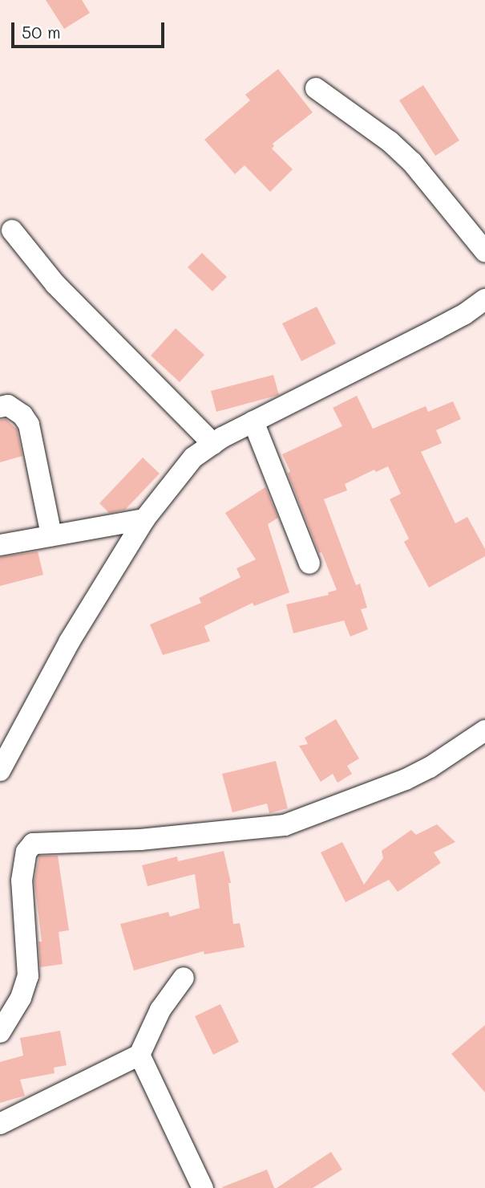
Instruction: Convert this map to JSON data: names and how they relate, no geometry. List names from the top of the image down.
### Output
{
  "scale_bar": "50 m"
}
